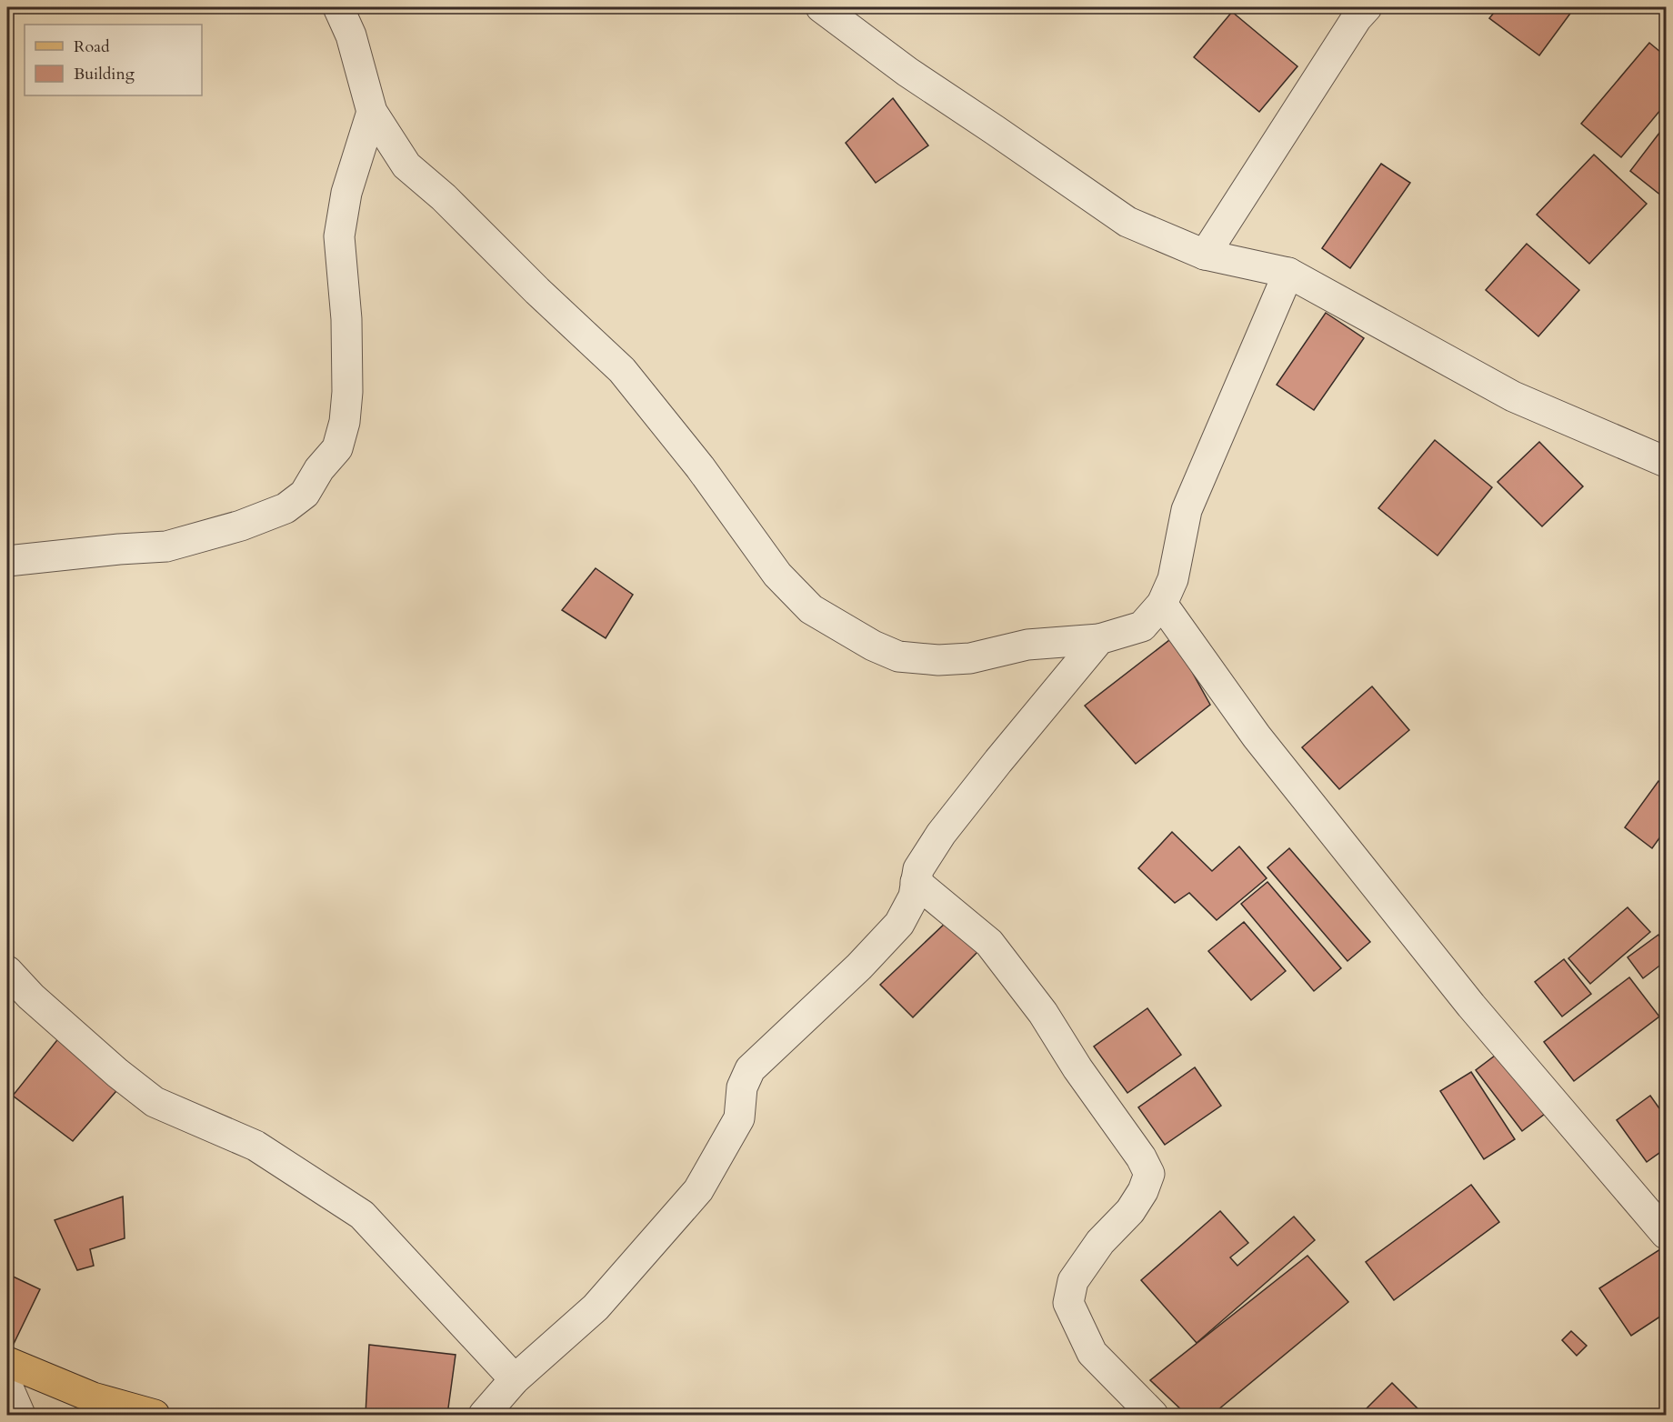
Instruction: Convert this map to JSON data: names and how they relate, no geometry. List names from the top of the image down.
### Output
{
  "legend": ["Road", "Building"]
}
